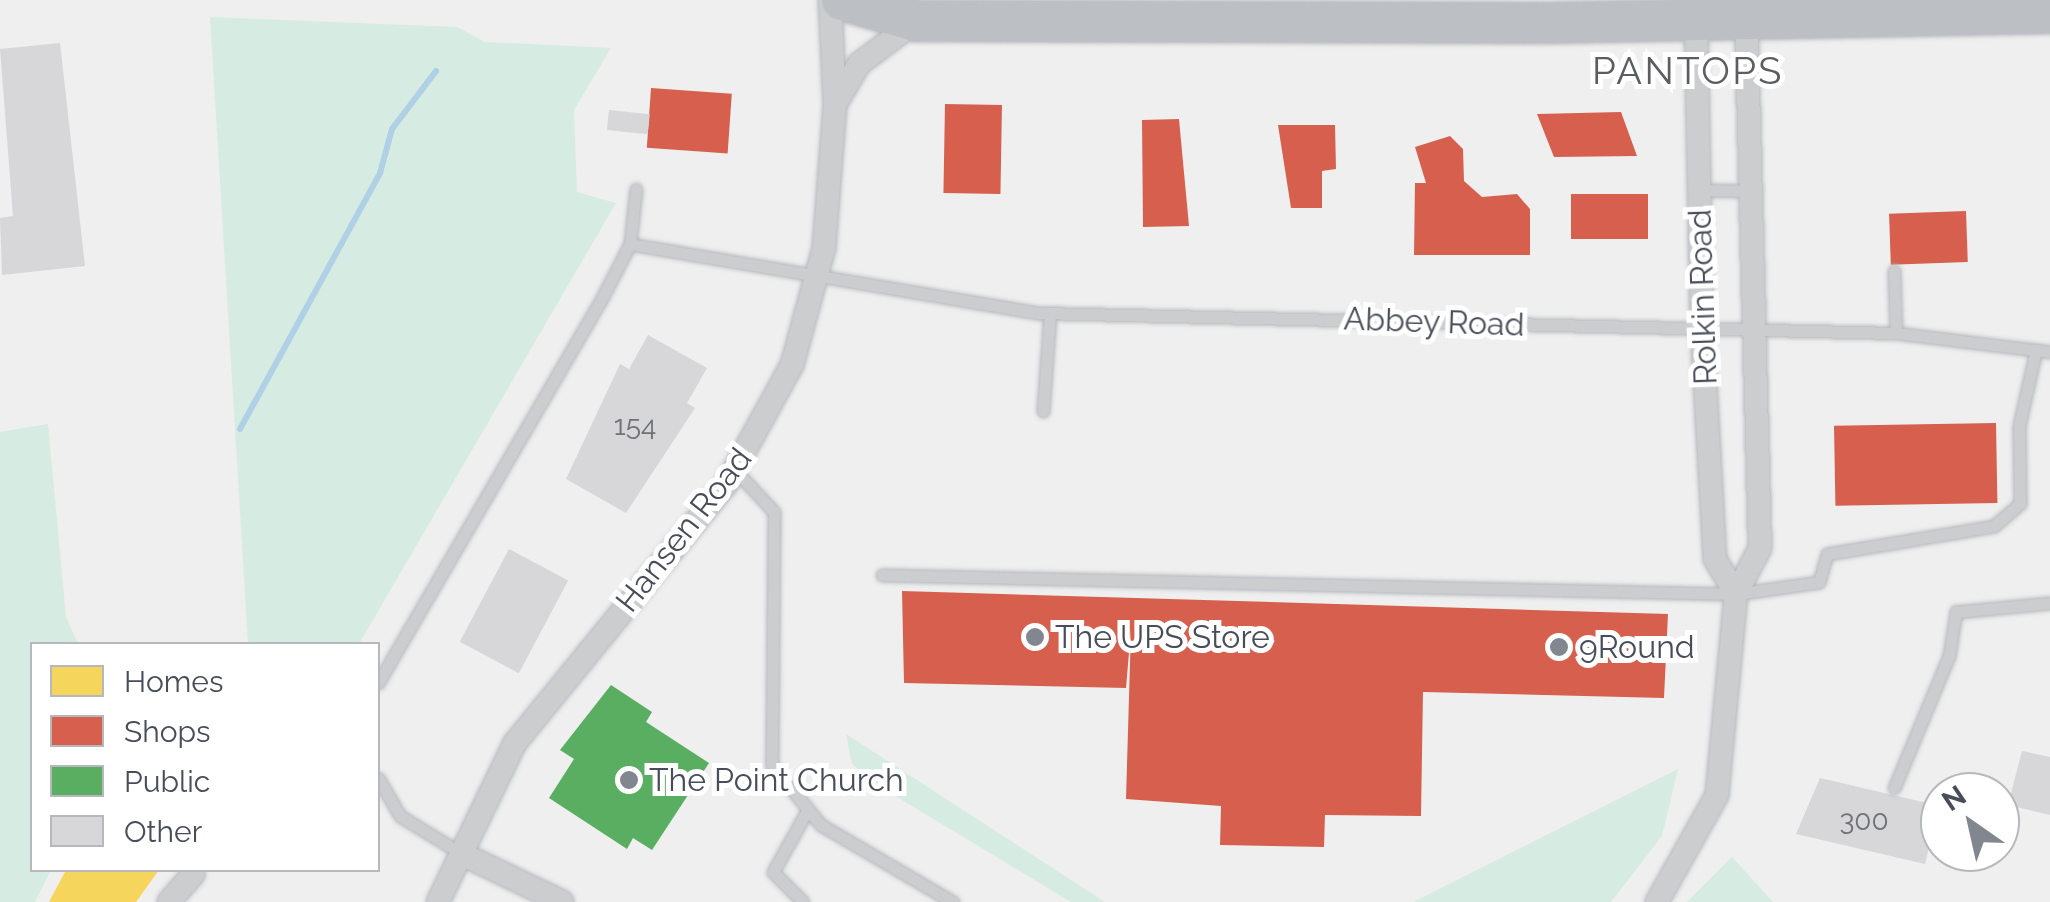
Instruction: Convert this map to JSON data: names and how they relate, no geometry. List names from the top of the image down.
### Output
{
  "streets": {
    "street": ["Rolkin Road", "Hansen Road"],
    "lane": ["Abbey Road"]
  },
  "crossings": [
    ["Rolkin Road", "Abbey Road"],
    ["Abbey Road", "Hansen Road"]
  ],
  "districts": ["PANTOPS"],
  "places": ["The UPS Store", "9Round", "The Point Church"],
  "house_numbers": ["154", "300"],
  "legend": [
    "Homes",
    "Shops",
    "Public",
    "Other"
  ],
  "north": "top left"
}
